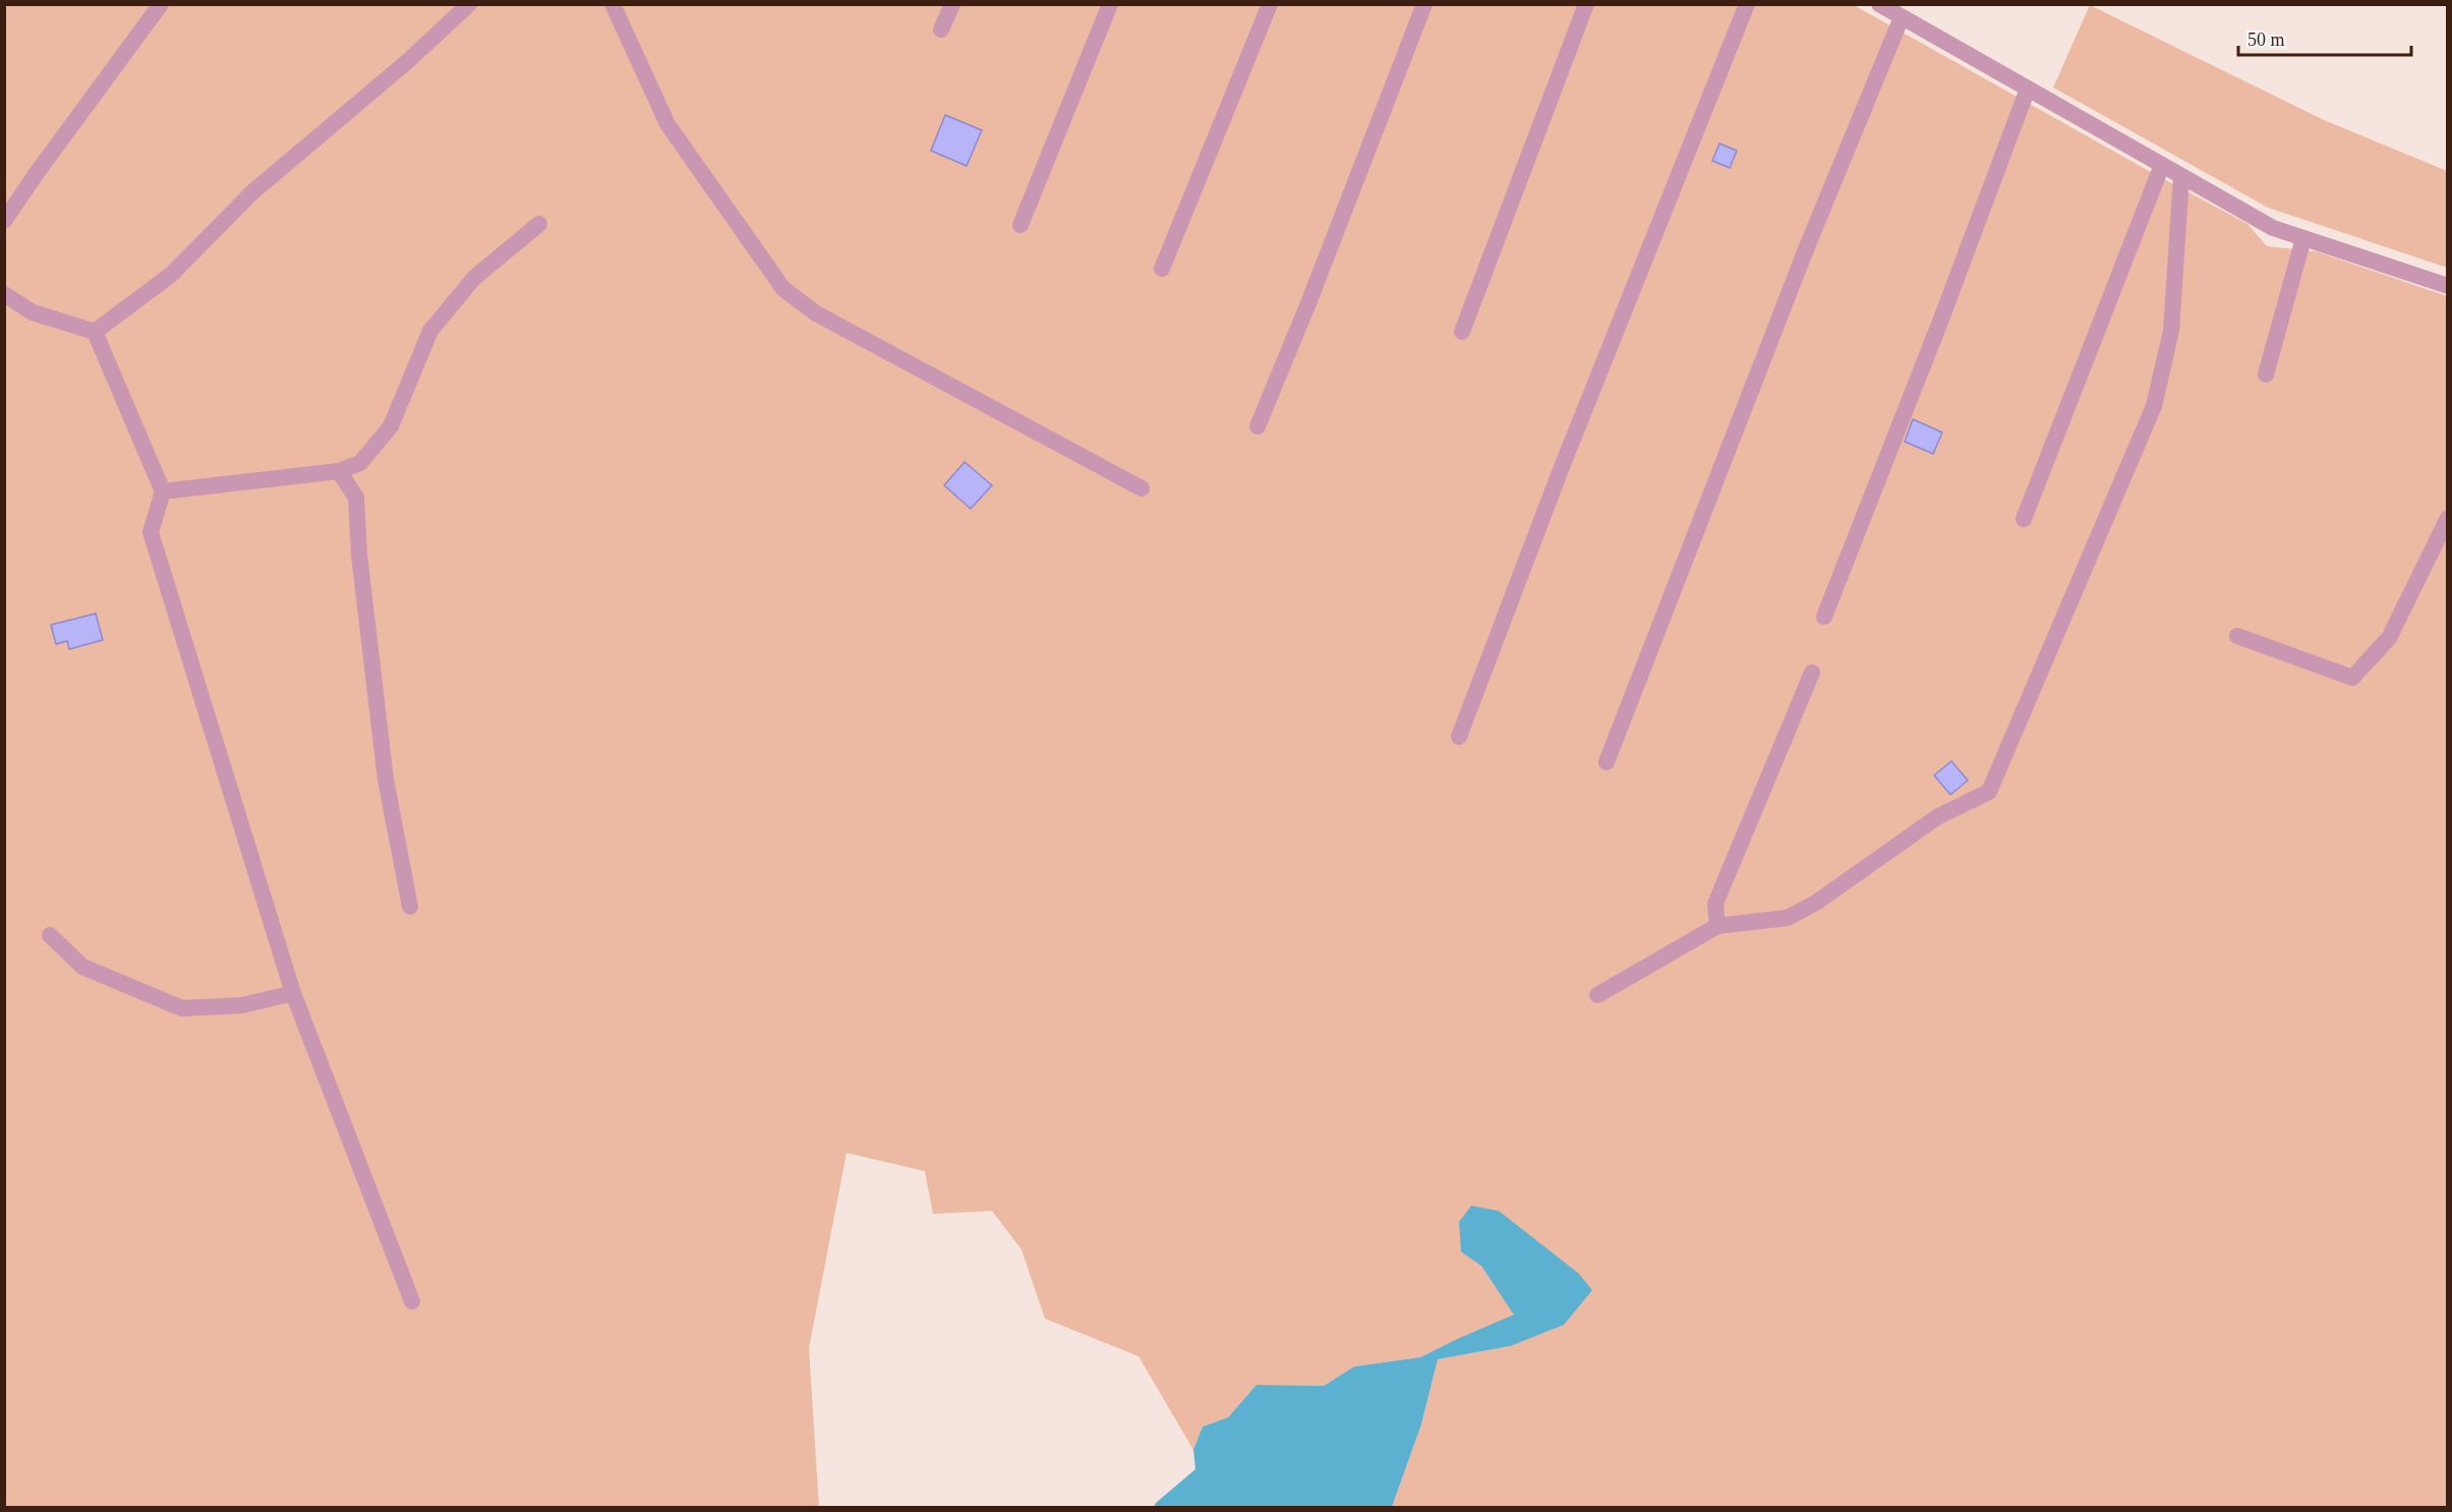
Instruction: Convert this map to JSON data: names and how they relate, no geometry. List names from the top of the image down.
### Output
{
  "scale_bar": "50 m"
}
